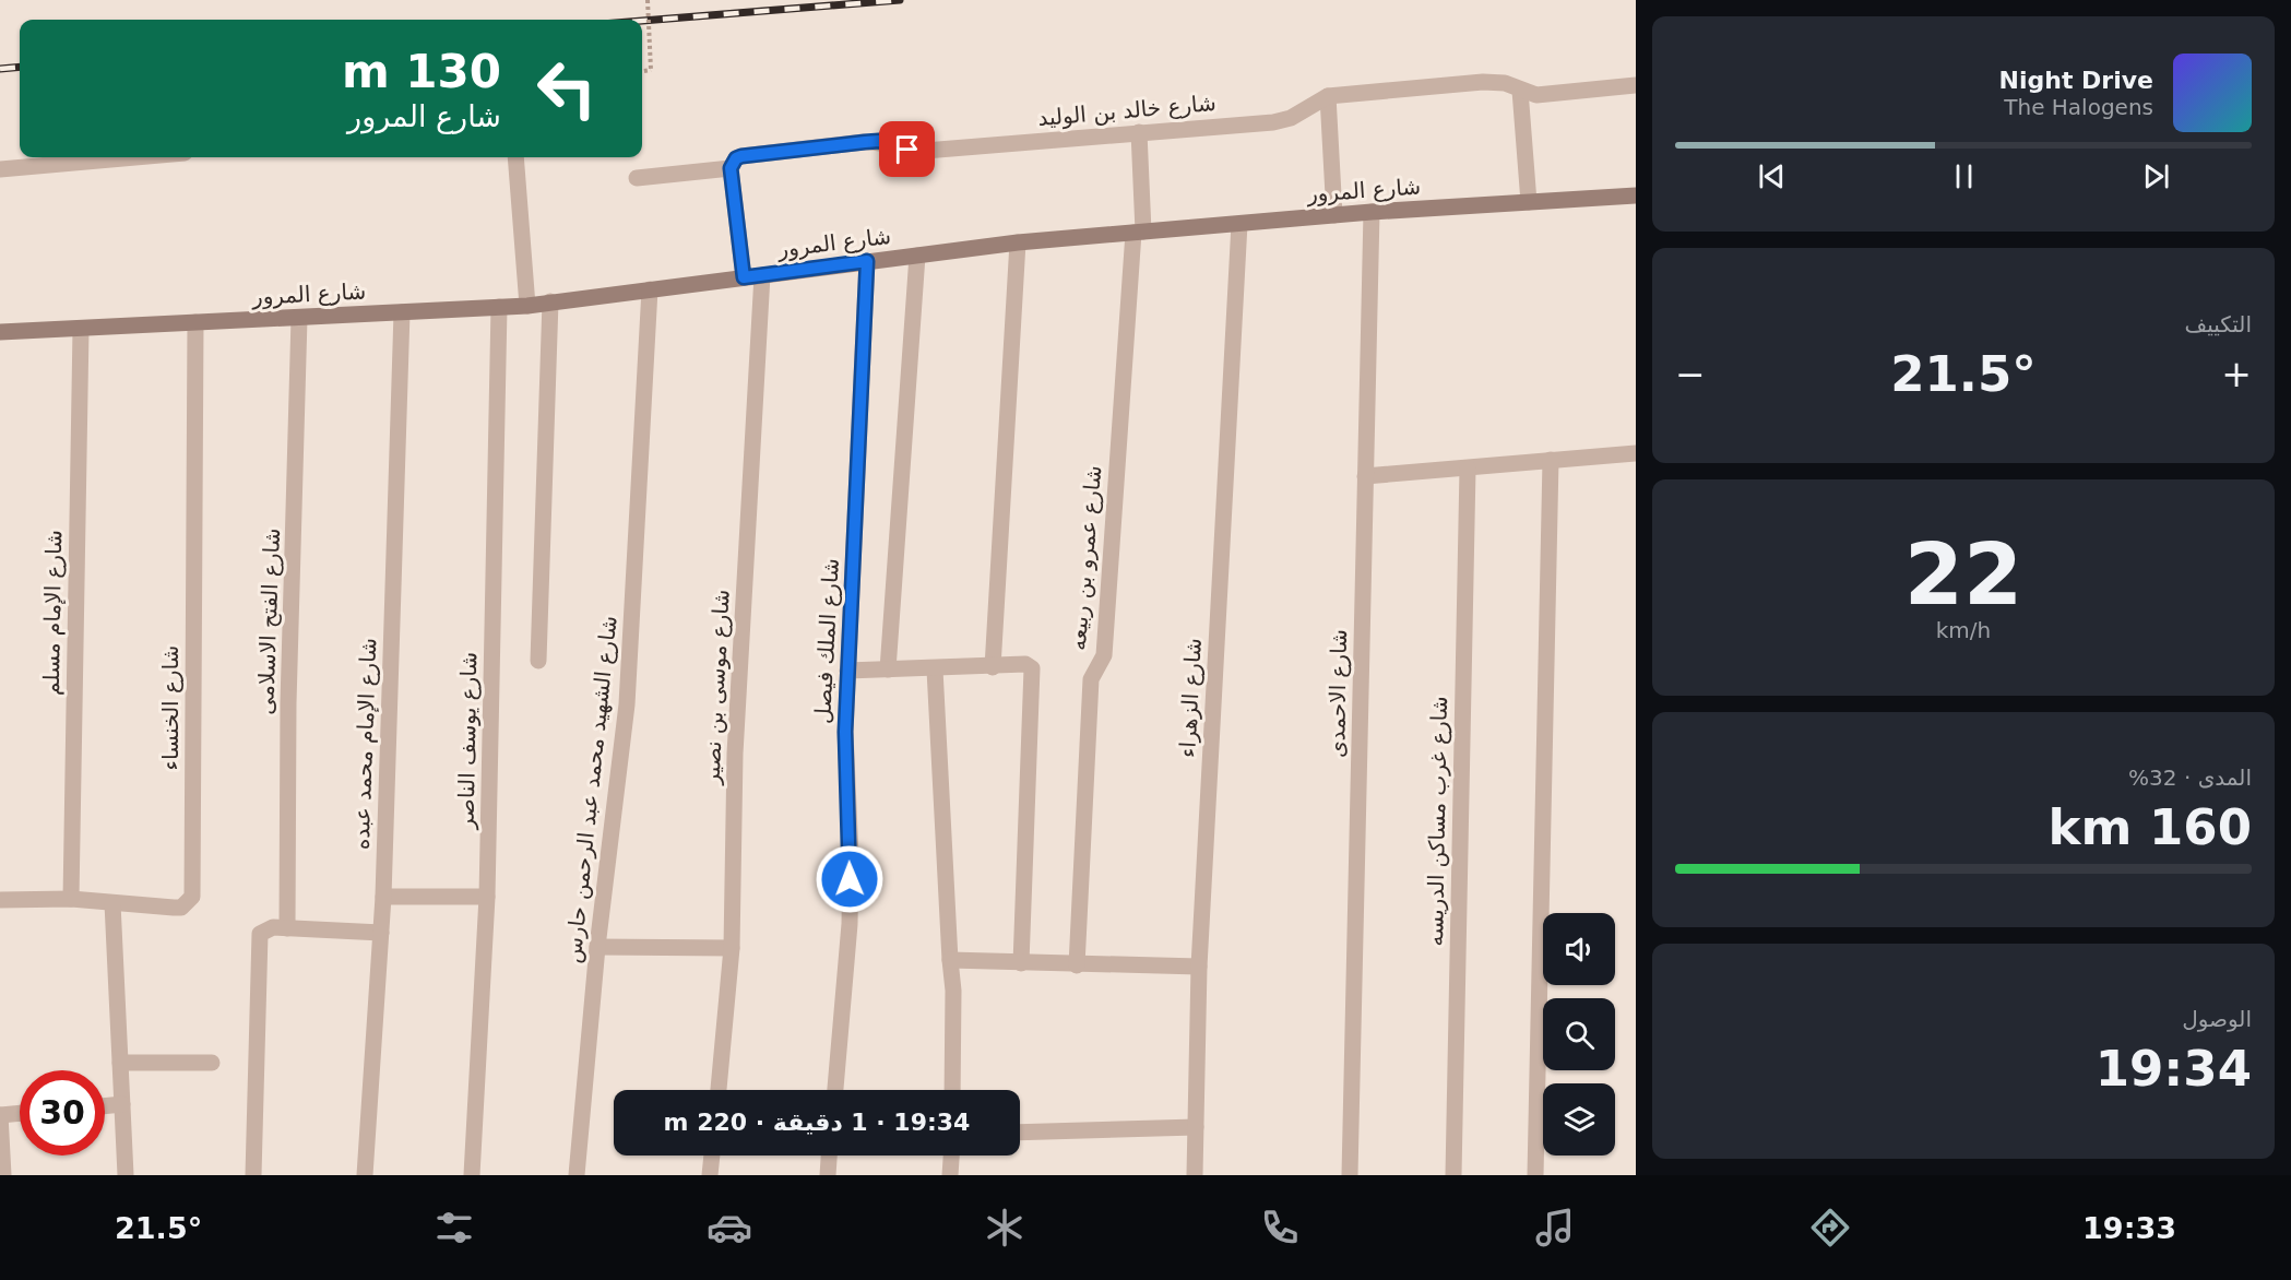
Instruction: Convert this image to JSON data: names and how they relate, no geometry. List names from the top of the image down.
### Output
{
  "streets": {
    "street": [
      "شارع خالد بن الوليد",
      "شارع المرور",
      "شارع عمرو بن ربيعه",
      "شارع الإمام مسلم",
      "شارع الفتح الاسلامى",
      "شارع الملك فيصل",
      "شارع موسى بن نصير",
      "شارع الاحمدى",
      "شارع الزهراء",
      "شارع الخنساء",
      "شارع يوسف الناصر",
      "شارع الإمام محمد عبده",
      "شارع الشهيد محمد عبد الرحمن حارس",
      "شارع غرب مساكن الدريسه"
    ]
  },
  "crossings": [
    ["شارع خالد بن الوليد", "شارع عمرو بن ربيعه"],
    ["شارع المرور", "شارع عمرو بن ربيعه"],
    ["شارع المرور", "شارع الإمام مسلم"],
    ["شارع المرور", "شارع الفتح الاسلامى"],
    ["شارع المرور", "شارع الملك فيصل"],
    ["شارع المرور", "شارع موسى بن نصير"],
    ["شارع المرور", "شارع الاحمدى"],
    ["شارع المرور", "شارع الزهراء"],
    ["شارع المرور", "شارع الخنساء"],
    ["شارع المرور", "شارع يوسف الناصر"],
    ["شارع المرور", "شارع الإمام محمد عبده"],
    ["شارع المرور", "شارع الشهيد محمد عبد الرحمن حارس"],
    ["شارع الإمام مسلم", "شارع الخنساء"]
  ],
  "page": {
    "turn": ["130 m", "شارع المرور"],
    "song": ["Night Drive", "The Halogens"],
    "tile": [
      "التكييف",
      ["22", "km/h"],
      ["المدى · 32%", "160 km"],
      ["الوصول", "19:34"]
    ],
    "heat": ["−", "21.5°", "+"],
    "limit": "30",
    "trip": "19:34 · 1 دقيقة · 220 m",
    "tabs": ["19:33", "21.5°"]
  }
}
